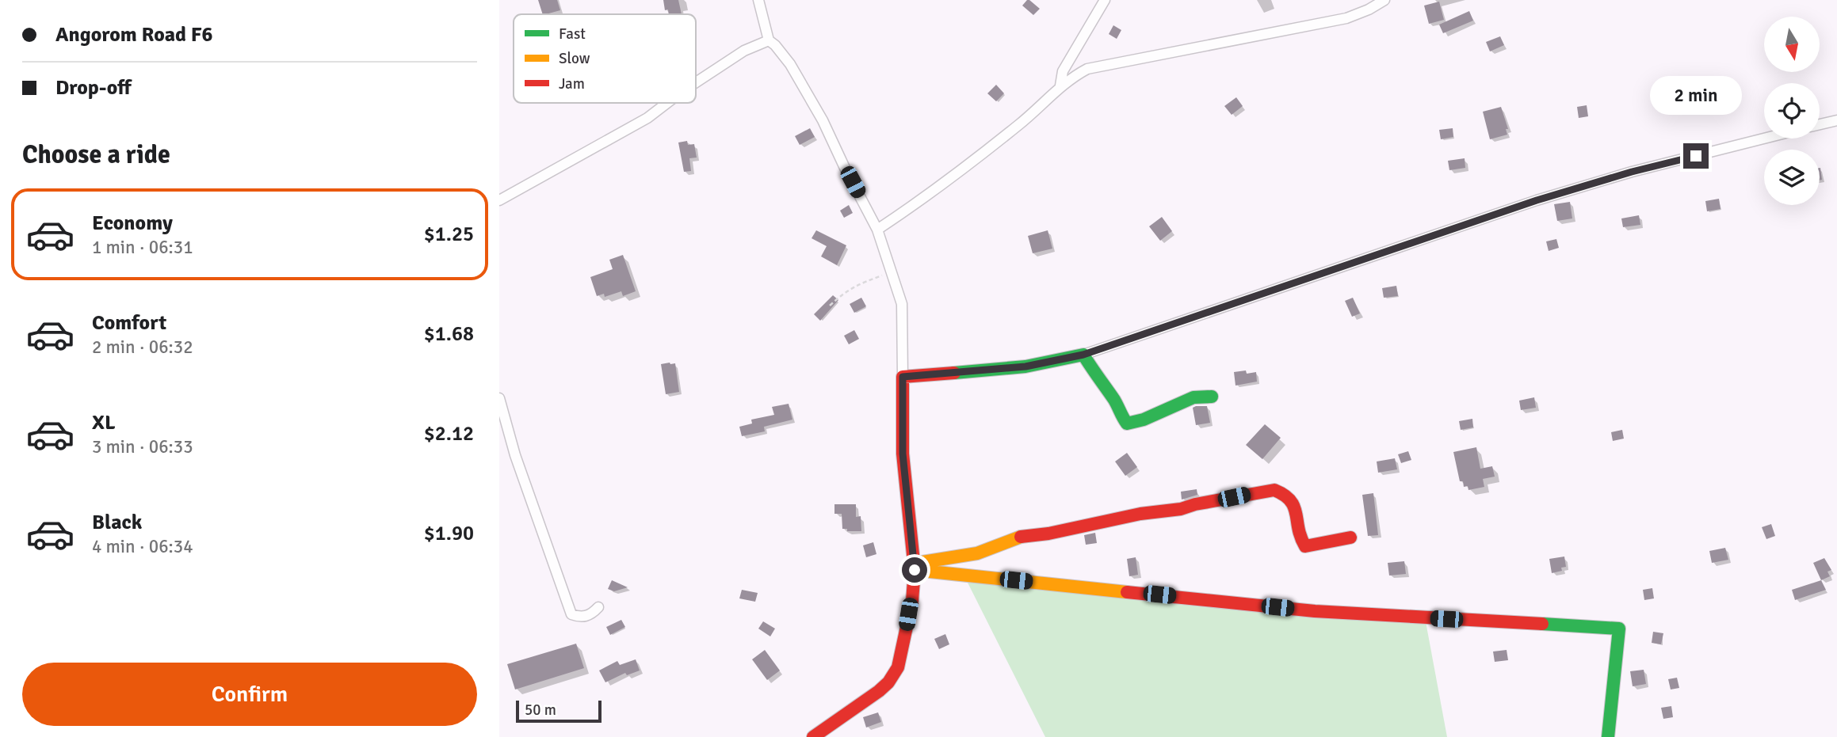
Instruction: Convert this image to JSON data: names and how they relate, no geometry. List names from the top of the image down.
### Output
{
  "legend": ["Fast", "Slow", "Jam"],
  "scale_bar": "50 m",
  "north": "bottom",
  "page": {
    "banner": ["Angorom Road F6", "Drop-off"],
    "bubble": "2 min",
    "heading": "Choose a ride",
    "list": [
      {
        "name": "Economy",
        "note": "1 min · 06:31",
        "value": "$1.25"
      },
      {
        "name": "Comfort",
        "note": "2 min · 06:32",
        "value": "$1.68"
      },
      {
        "name": "XL",
        "note": "3 min · 06:33",
        "value": "$2.12"
      },
      {
        "name": "Black",
        "note": "4 min · 06:34",
        "value": "$1.90"
      }
    ],
    "buttons": "Confirm",
    "scale": "50 m"
  }
}
